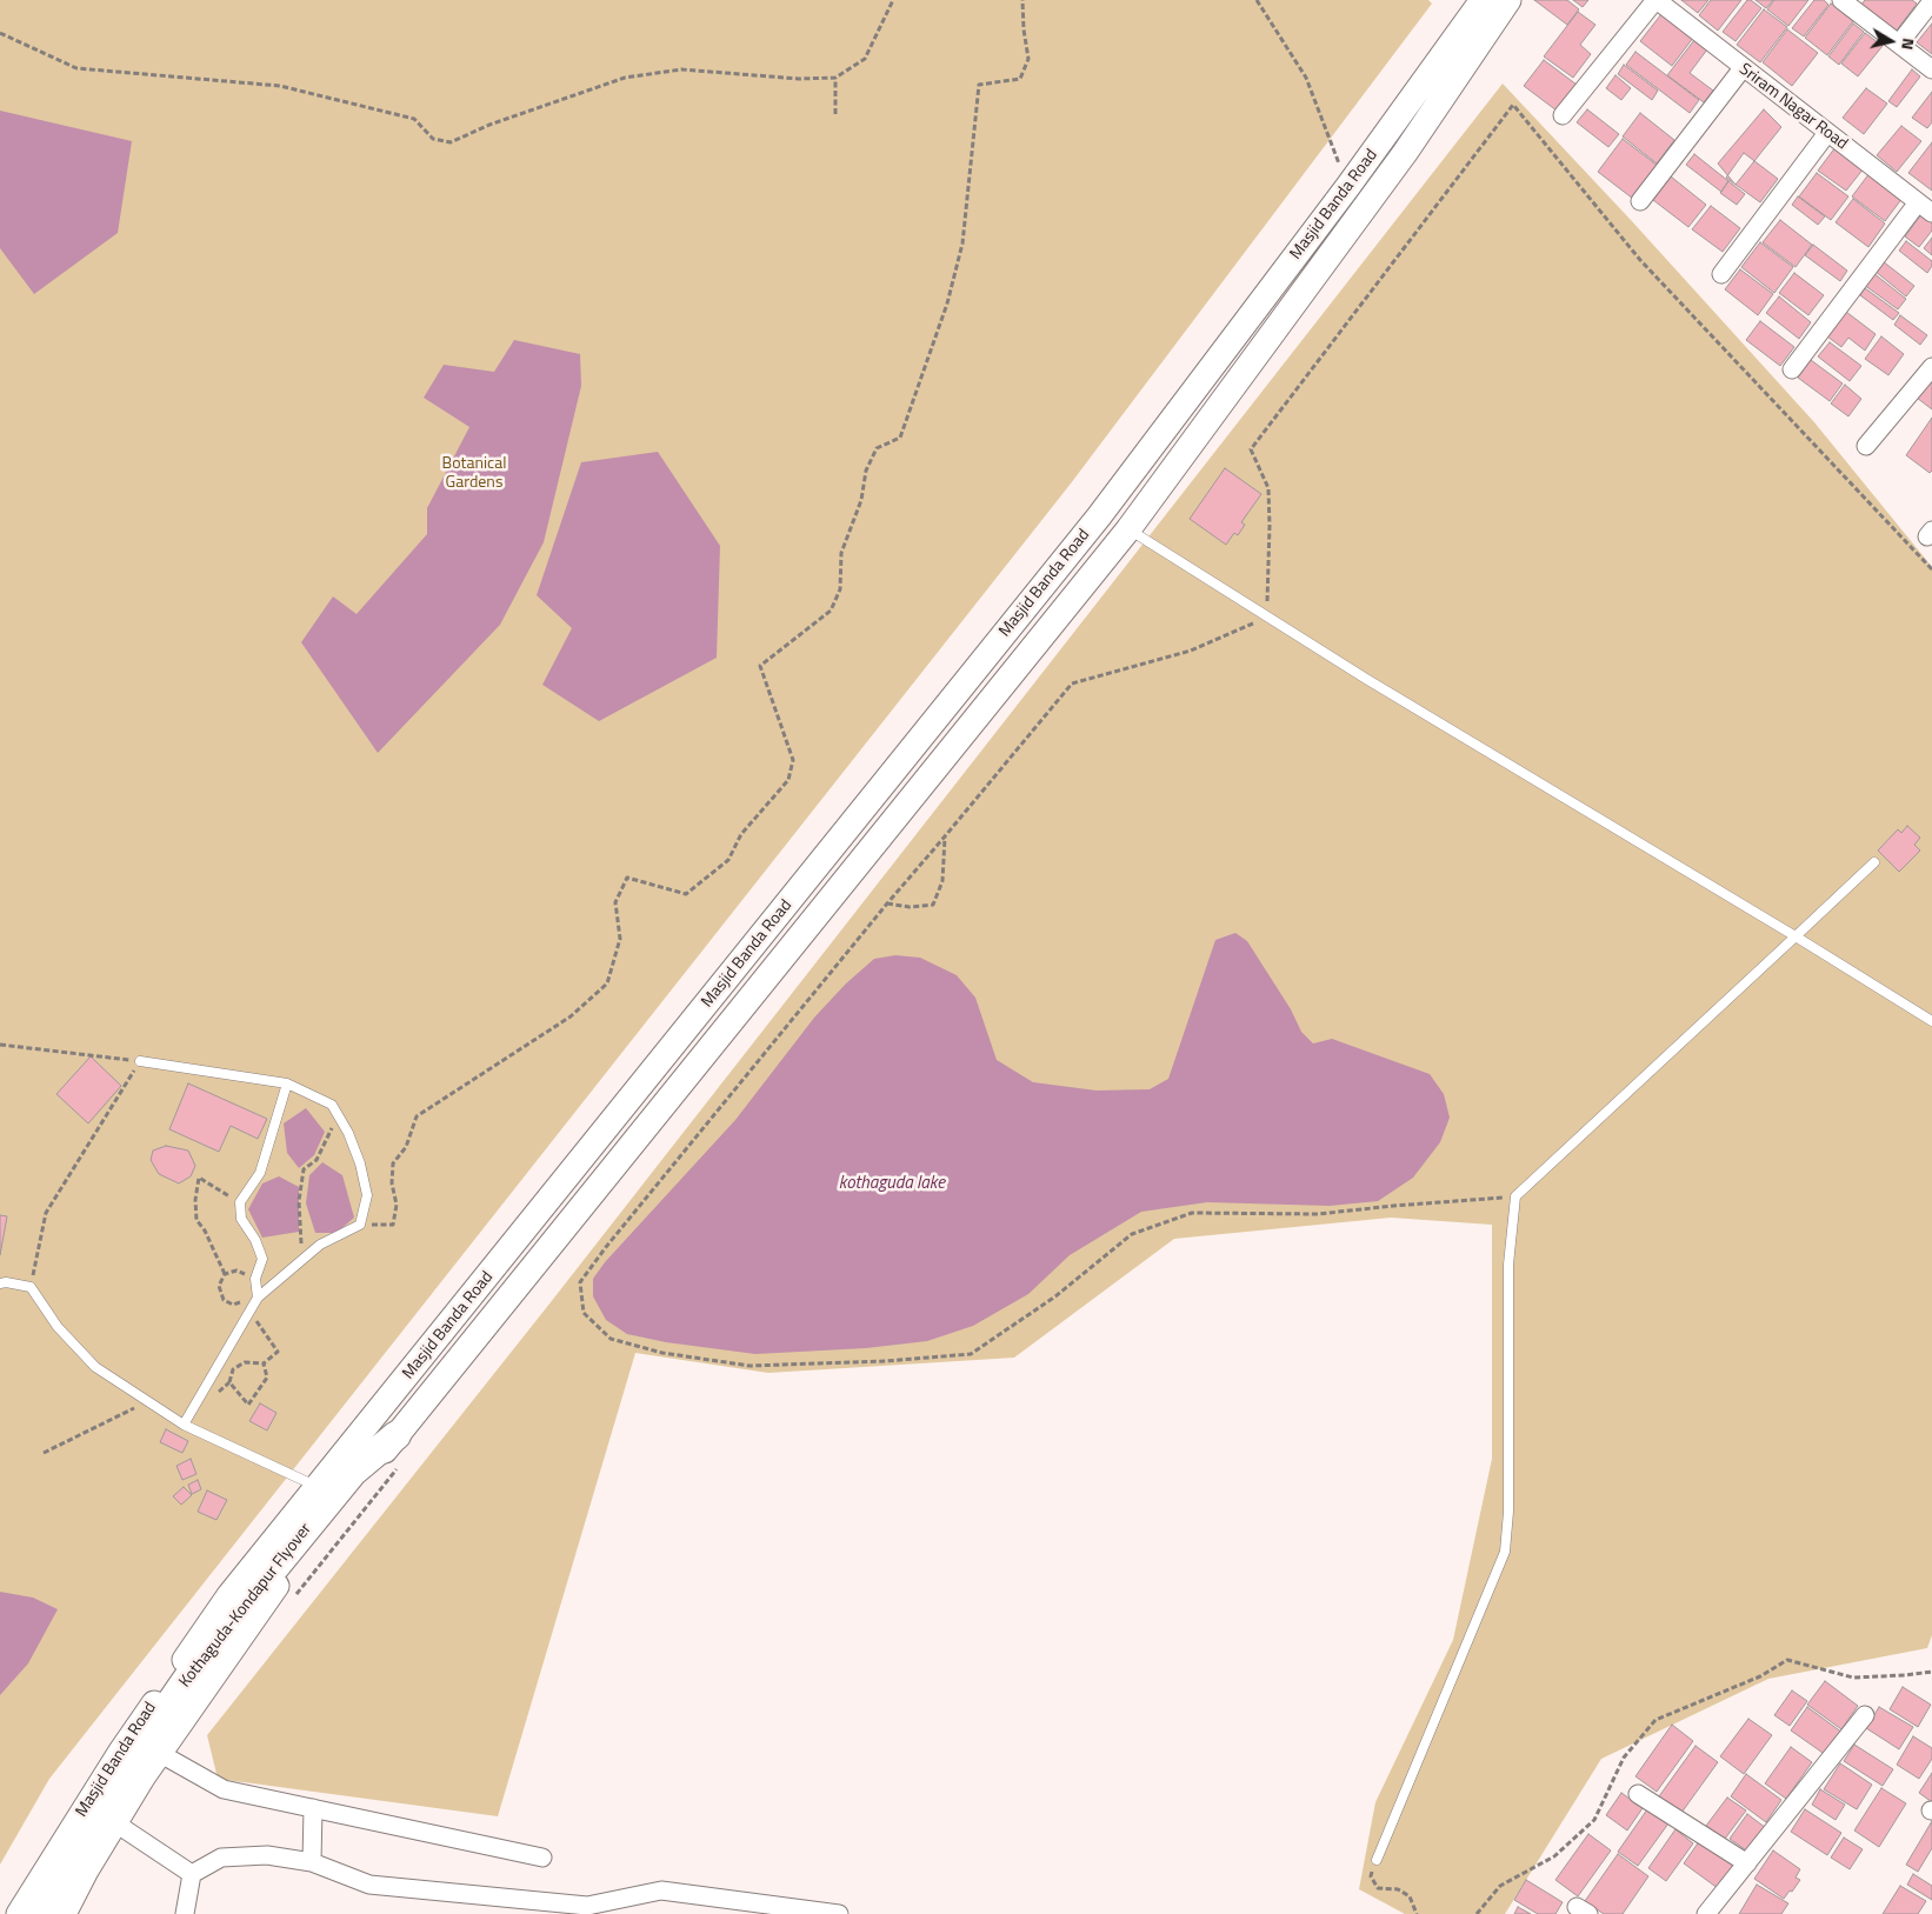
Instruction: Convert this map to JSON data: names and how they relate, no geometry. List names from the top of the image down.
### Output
{
  "streets": {
    "main road": ["Masjid Banda Road", "Kothaguda-Kondapur Flyover"],
    "street": ["Sriram Nagar Road"]
  },
  "crossings": [
    ["Masjid Banda Road", "Kothaguda-Kondapur Flyover"]
  ],
  "water": ["kothaguda lake"],
  "parks": ["Botanical Gardens"],
  "north": "right"
}
